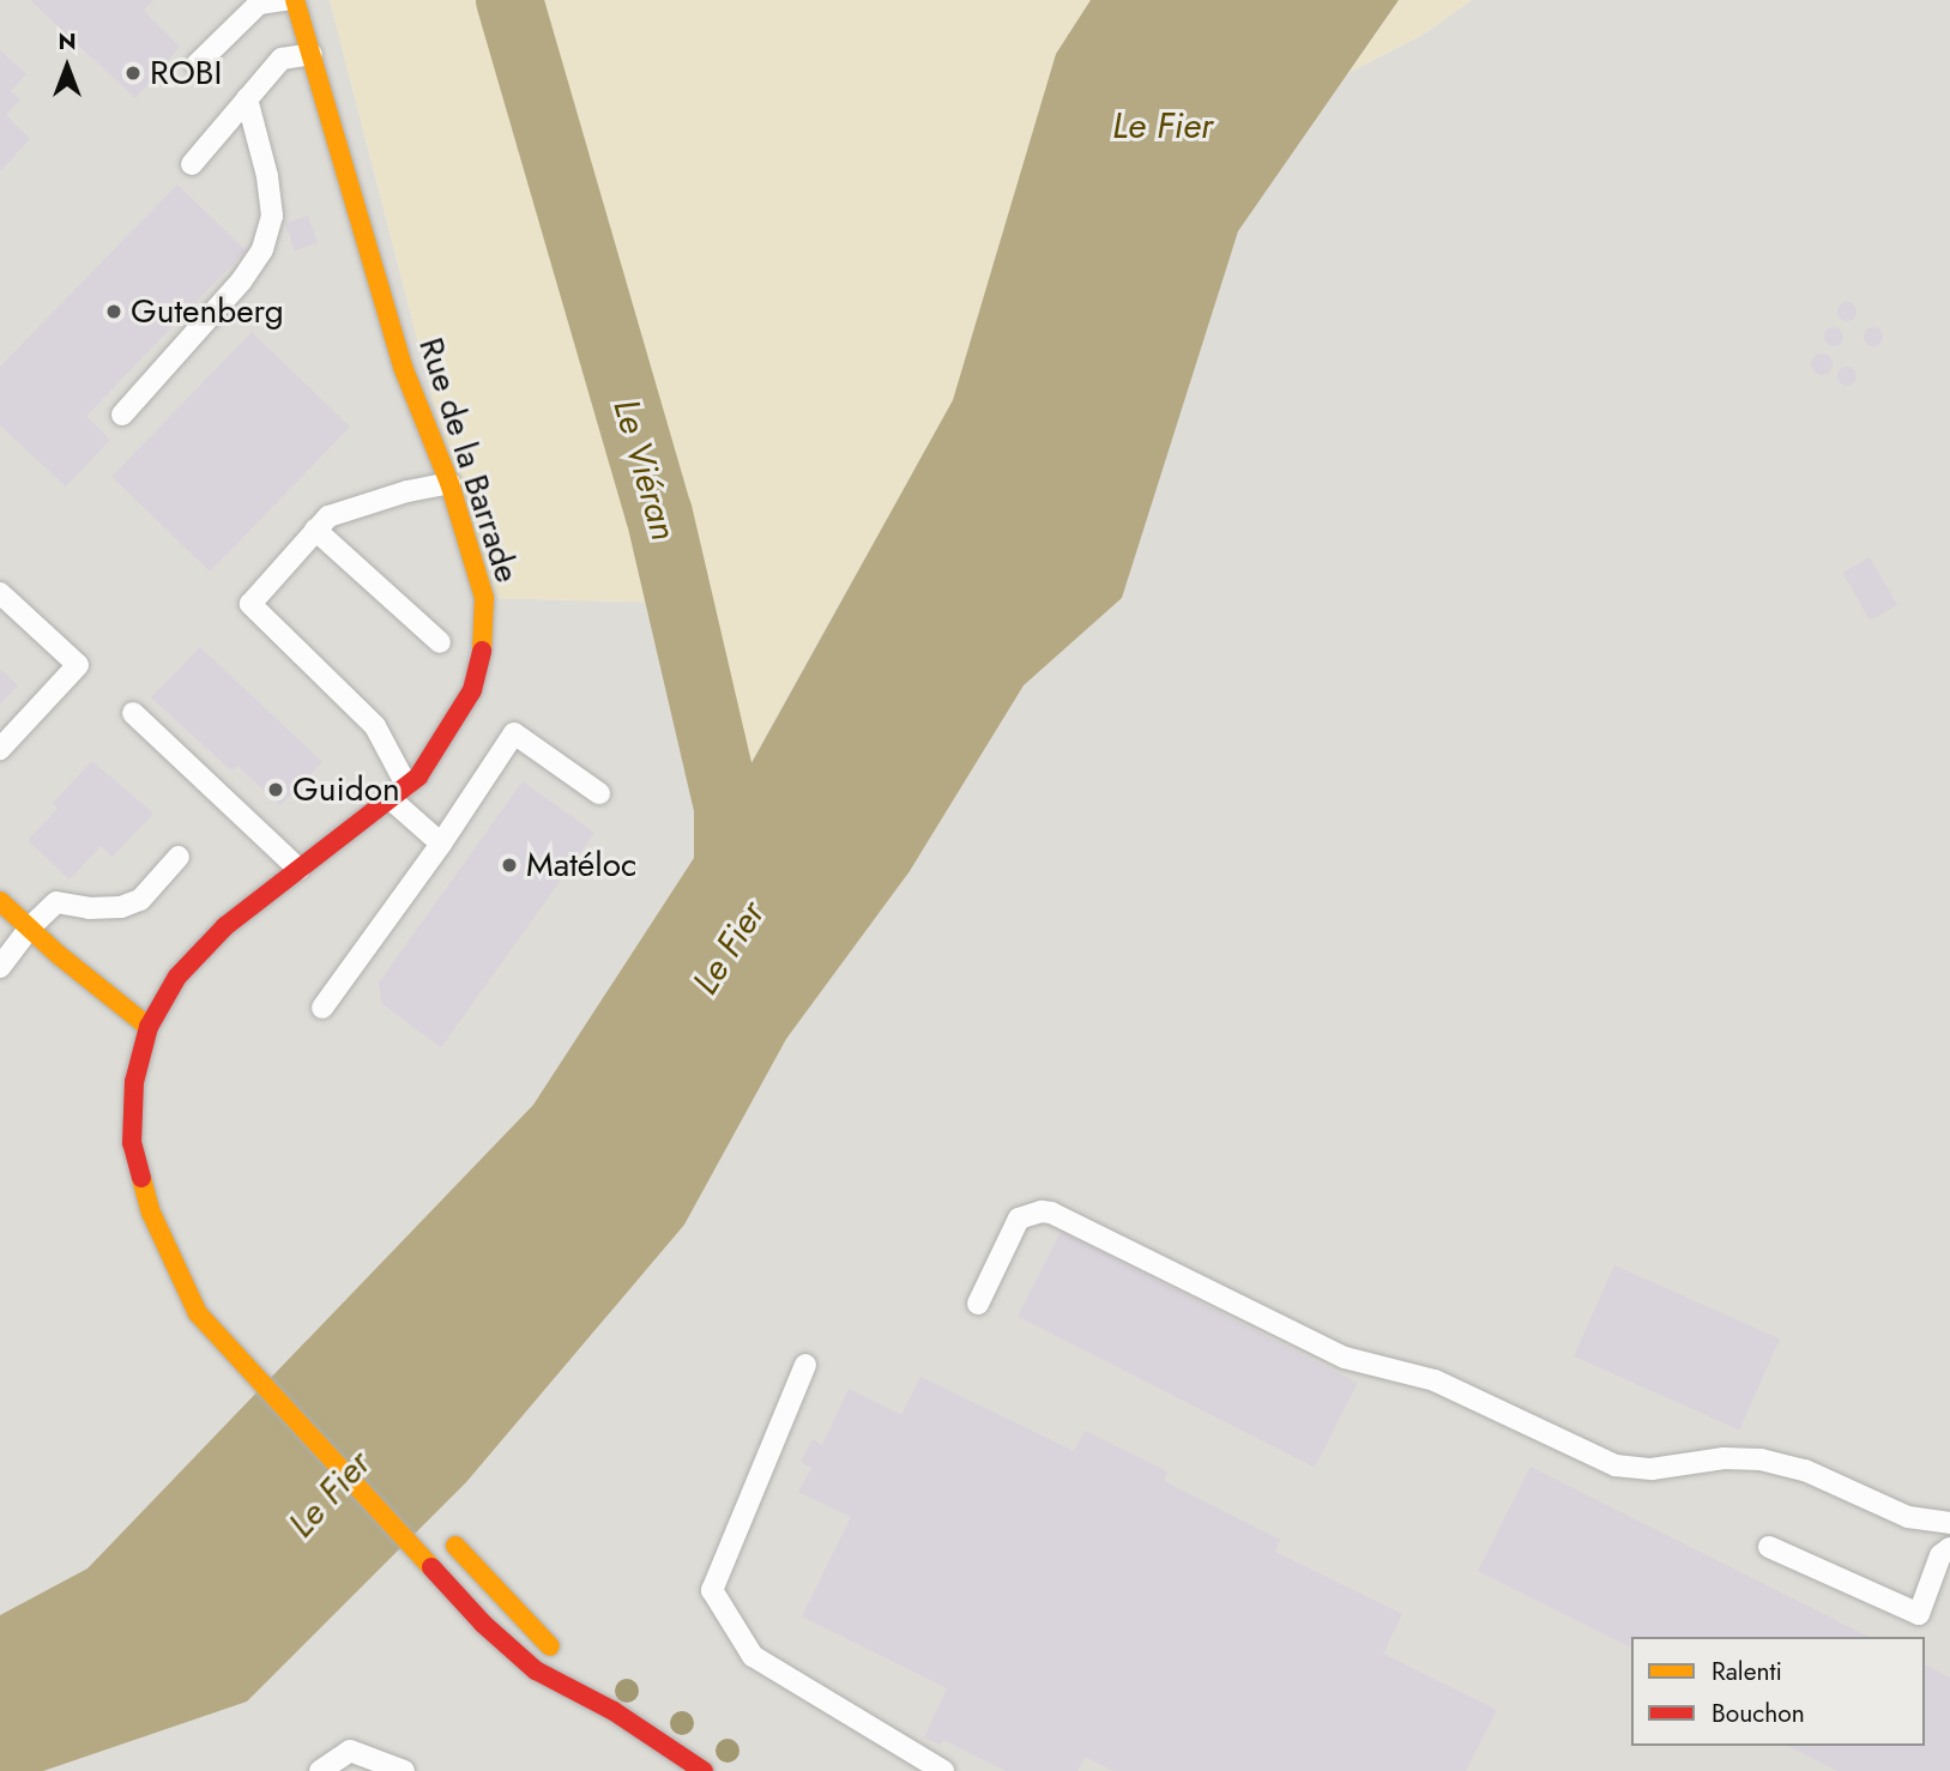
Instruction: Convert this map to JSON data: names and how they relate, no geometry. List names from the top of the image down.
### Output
{
  "streets": {
    "street": ["Rue de la Barrade"]
  },
  "water": ["Le Fier", "Le Viéran"],
  "places": [
    "ROBI",
    "Gutenberg",
    "Guidon",
    "Matéloc"
  ],
  "legend": ["Ralenti", "Bouchon"],
  "north": "top"
}
